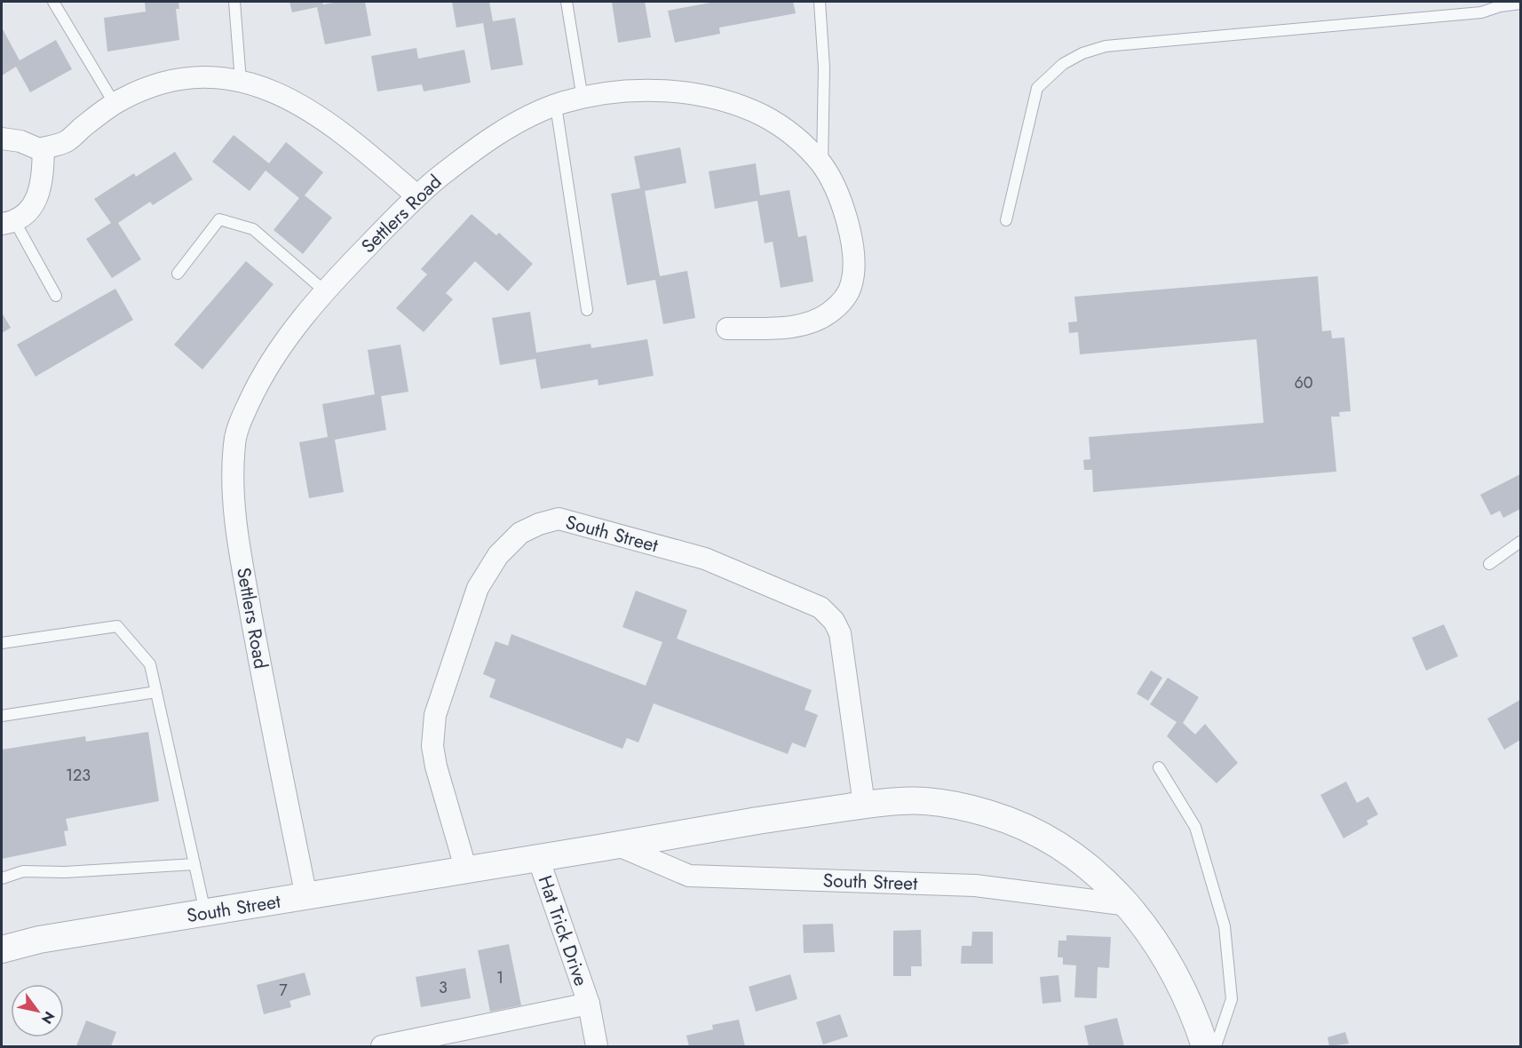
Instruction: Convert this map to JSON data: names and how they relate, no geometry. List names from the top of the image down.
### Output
{
  "streets": {
    "street": ["Settlers Road", "South Street", "Hat Trick Drive"]
  },
  "crossings": [
    ["Settlers Road", "South Street"],
    ["South Street", "Hat Trick Drive"]
  ],
  "house_numbers": [
    "60",
    "123",
    "1",
    "3",
    "7"
  ],
  "north": "bottom right"
}
